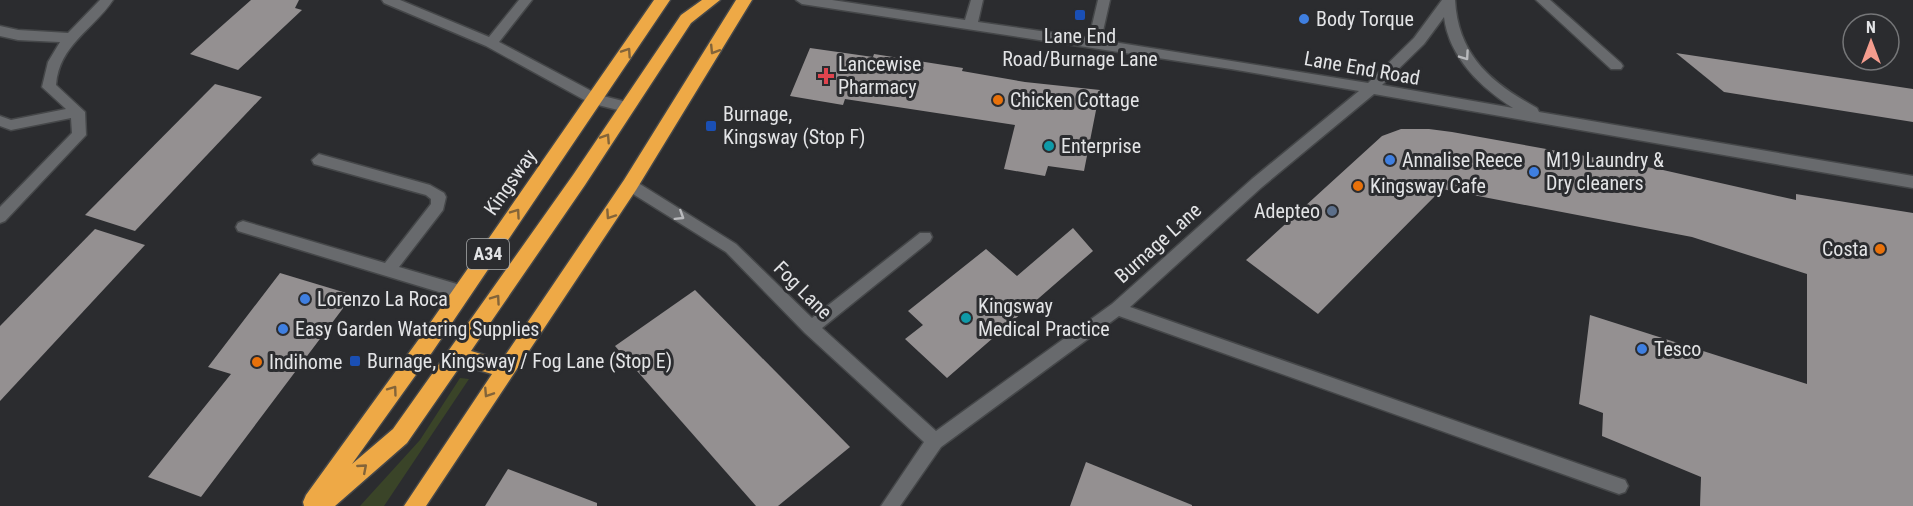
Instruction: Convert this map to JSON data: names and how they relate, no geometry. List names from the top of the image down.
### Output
{
  "streets": {
    "highway": ["Kingsway", "A34"],
    "street": ["Lane End Road", "Burnage Lane", "Fog Lane"]
  },
  "crossings": [
    ["Lane End Road", "Burnage Lane"],
    ["Burnage Lane", "Fog Lane"]
  ],
  "one_way": ["Fog Lane"],
  "places": {
    "transit": ["Lane End Road/Burnage Lane", "Burnage, Kingsway (Stop F)", "Burnage, Kingsway / Fog Lane (Stop E)"],
    "other": [
      "Body Torque",
      "Chicken Cottage",
      "Enterprise",
      "Annalise Reece",
      "M19 Laundry & Dry cleaners",
      "Kingsway Cafe",
      "Adepteo",
      "Costa",
      "Lorenzo La Roca",
      "Kingsway Medical Practice",
      "Easy Garden Watering Supplies",
      "Tesco",
      "Indihome"
    ],
    "health": ["Lancewise Pharmacy"]
  },
  "north": "top"
}
